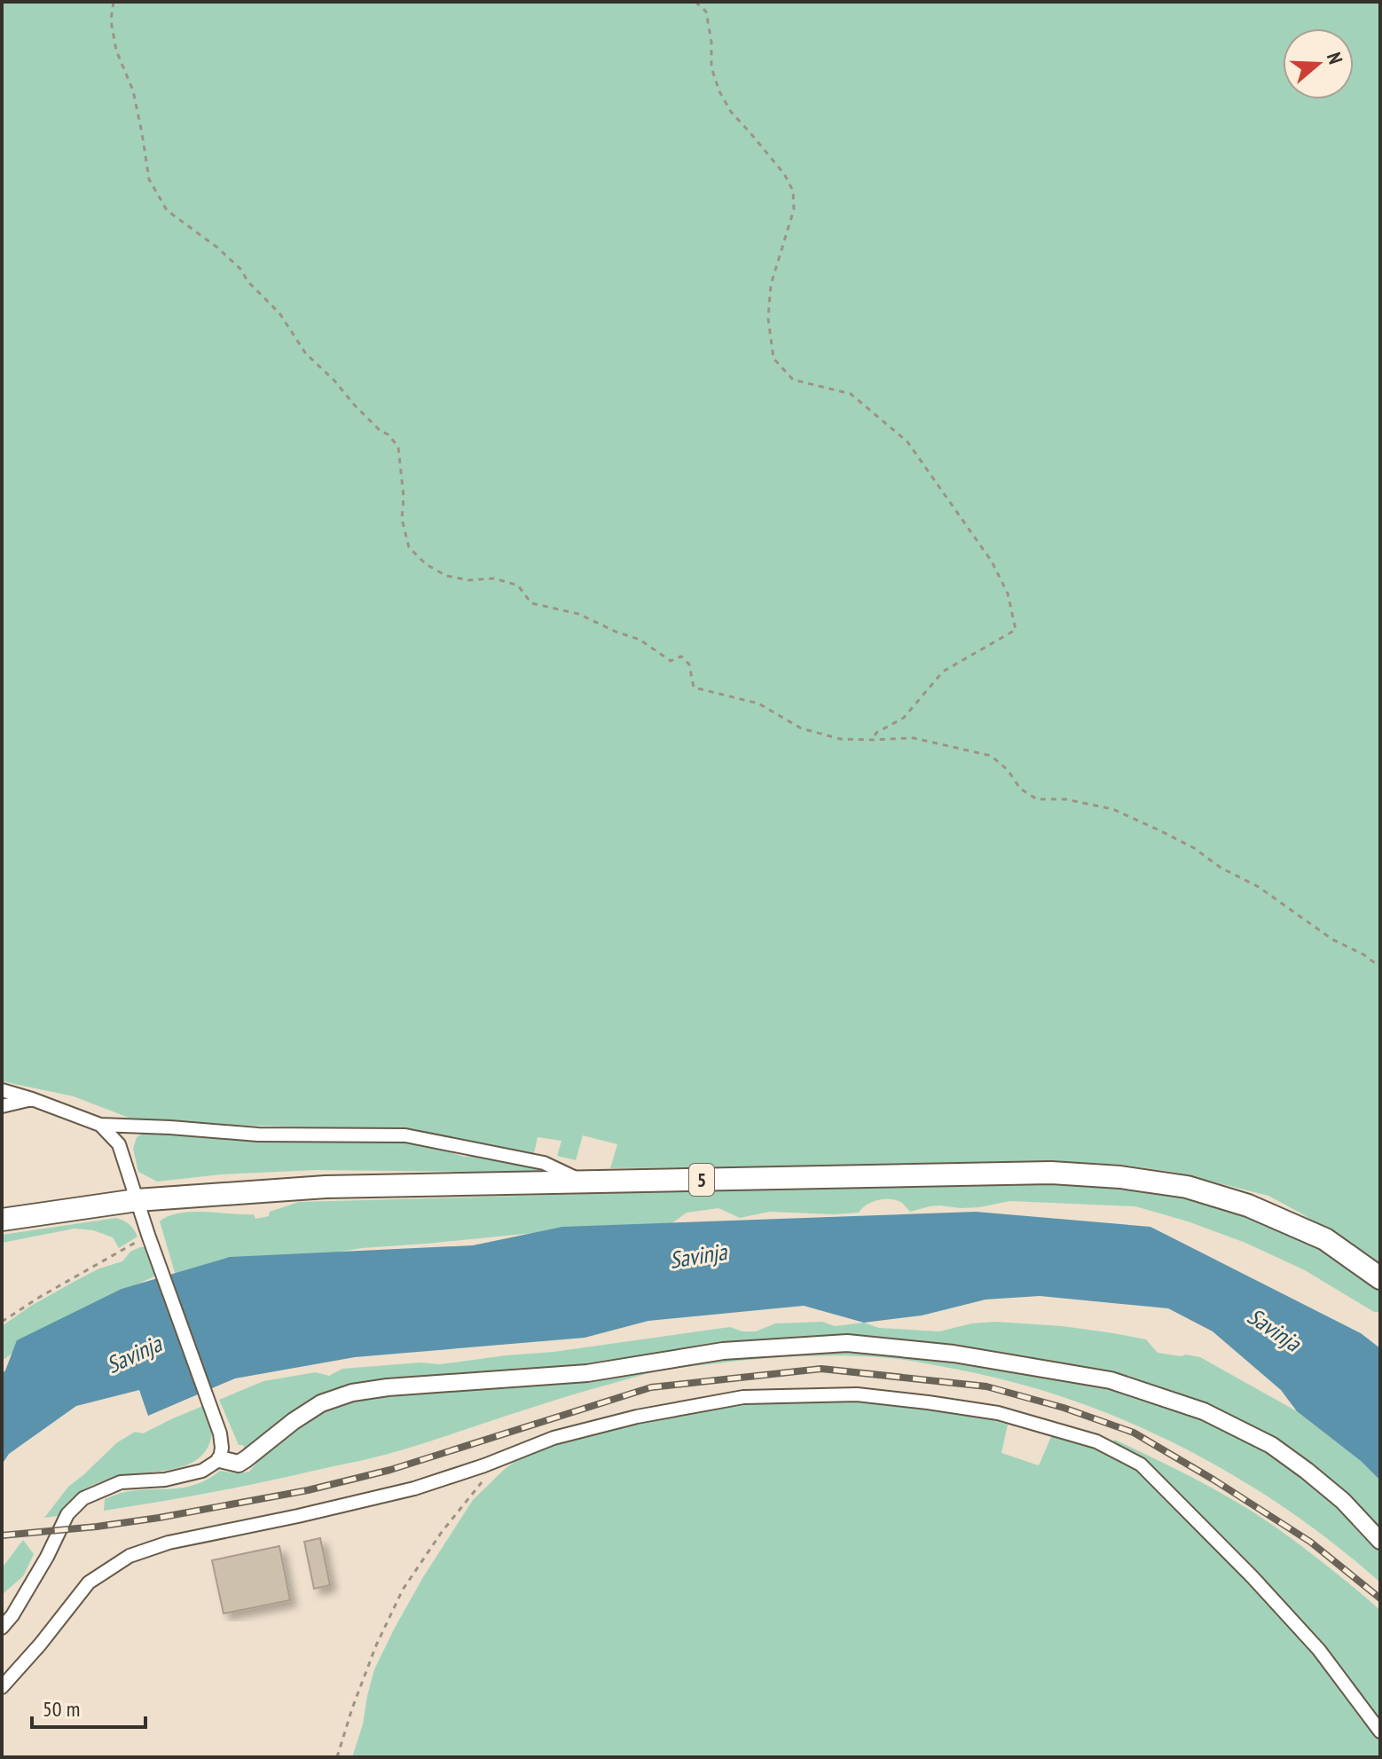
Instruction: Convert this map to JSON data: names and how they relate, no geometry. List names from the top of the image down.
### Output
{
  "streets": {
    "main road": ["5"]
  },
  "water": ["Savinja"],
  "scale_bar": "50 m",
  "north": "right"
}
